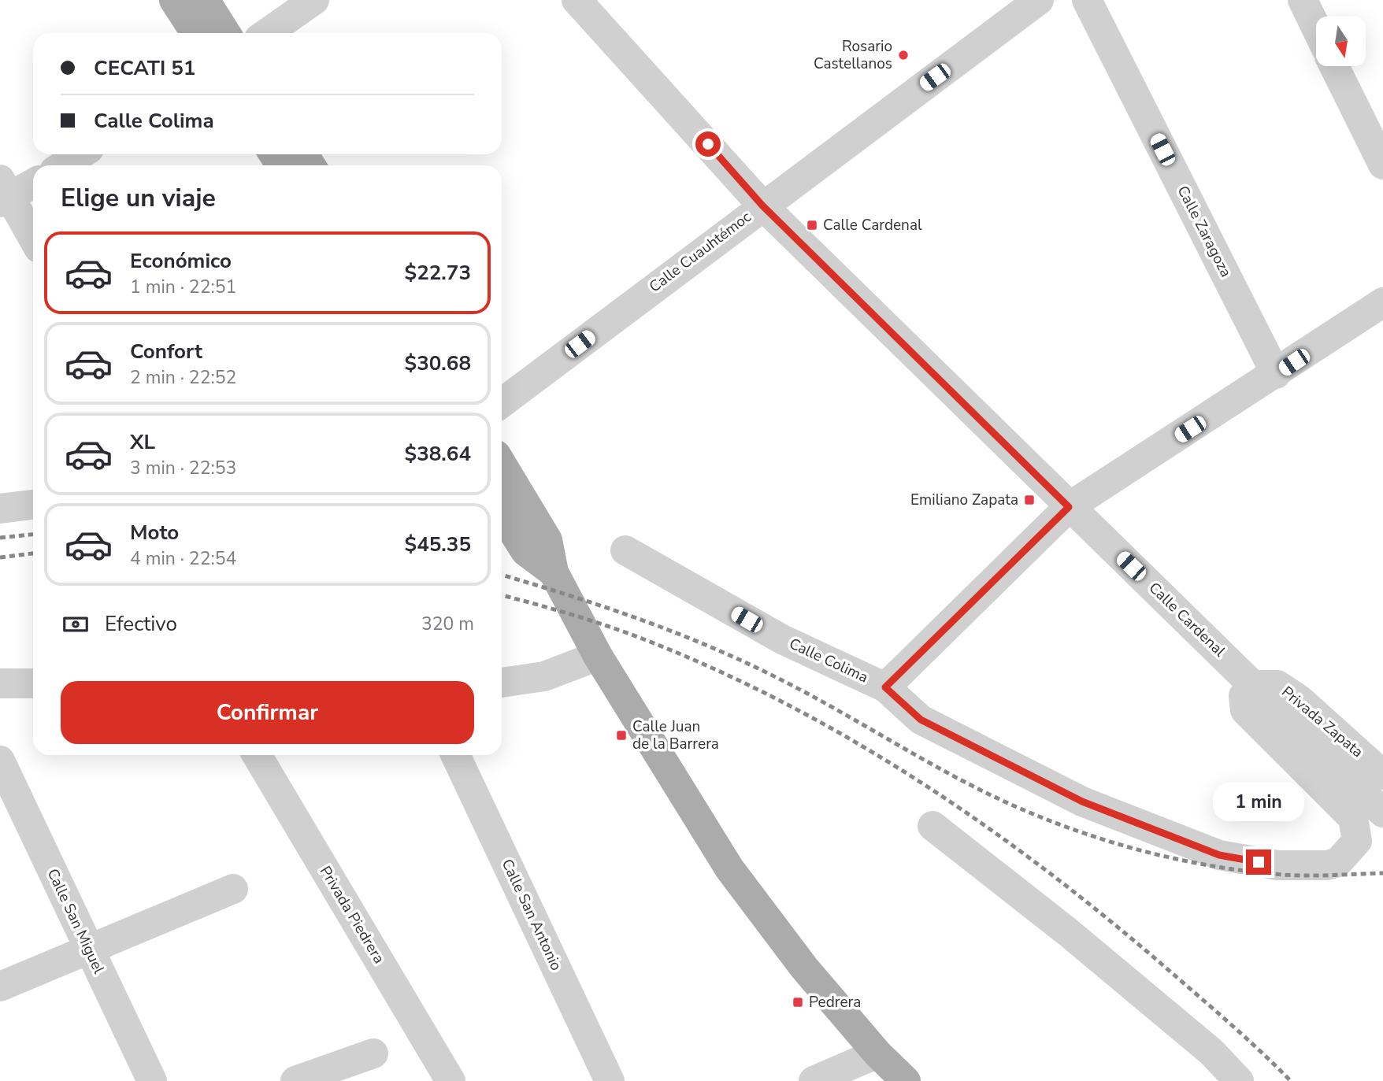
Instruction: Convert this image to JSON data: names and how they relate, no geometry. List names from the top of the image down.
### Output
{
  "streets": {
    "street": [
      "Calle Zaragoza",
      "Calle Cuauhtémoc",
      "Calle Cardenal",
      "Calle Colima",
      "Privada Zapata",
      "Privada Piedrera",
      "Calle San Antonio",
      "Calle San Miguel"
    ]
  },
  "crossings": [
    ["Calle Cuauhtémoc", "Calle Cardenal"],
    ["Calle Cardenal", "Calle Colima"],
    ["Calle Cardenal", "Privada Zapata"],
    ["Calle Colima", "Privada Zapata"]
  ],
  "places": {
    "other": ["Rosario Castellanos"],
    "transit": [
      "Calle Cardenal",
      "Emiliano Zapata",
      "Calle Juan de la Barrera",
      "Pedrera"
    ]
  },
  "north": "bottom",
  "page": {
    "banner": ["CECATI 51", "Calle Colima"],
    "heading": "Elige un viaje",
    "list": [
      {
        "name": "Económico",
        "note": "1 min · 22:51",
        "value": "$22.73"
      },
      {
        "name": "Confort",
        "note": "2 min · 22:52",
        "value": "$30.68"
      },
      {
        "name": "XL",
        "note": "3 min · 22:53",
        "value": "$38.64"
      },
      {
        "name": "Moto",
        "note": "4 min · 22:54",
        "value": "$45.35"
      }
    ],
    "pay": ["Efectivo", "320 m"],
    "buttons": "Confirmar",
    "bubble": "1 min"
  }
}
